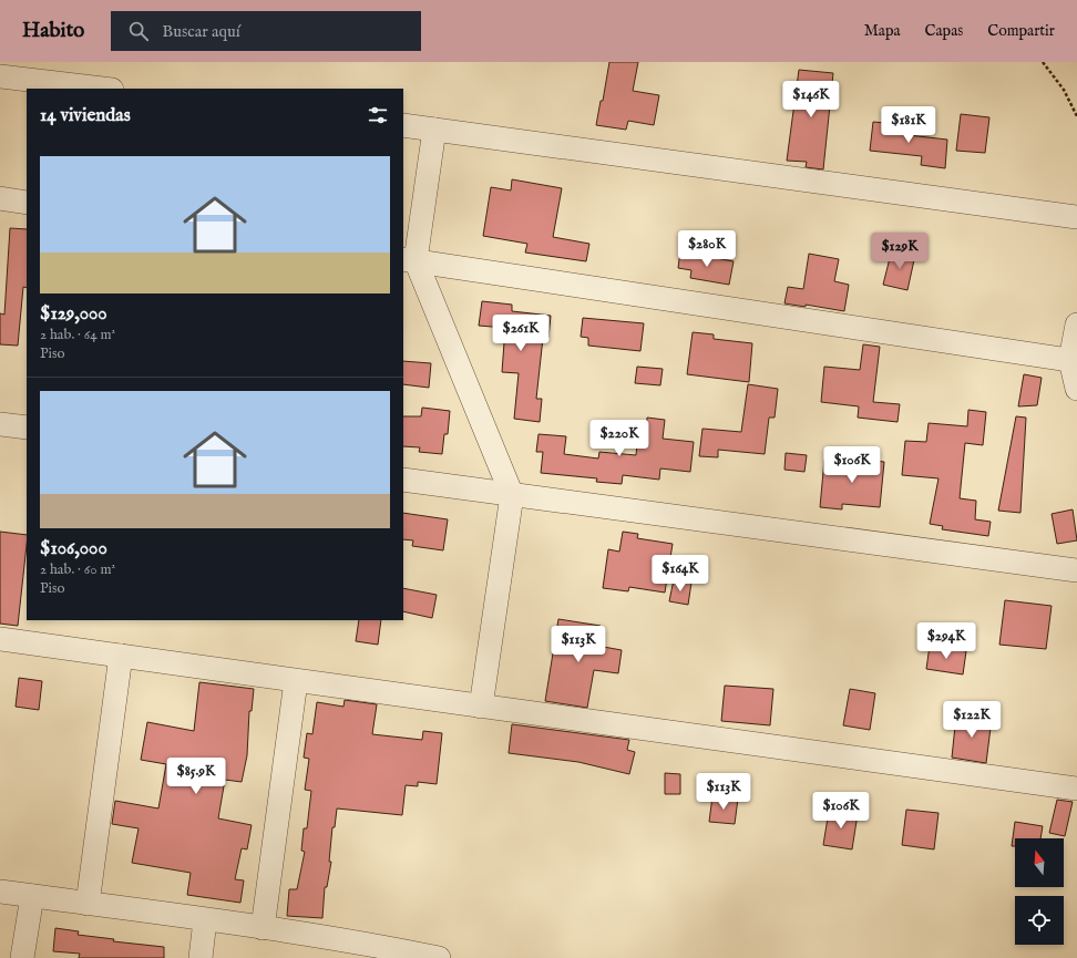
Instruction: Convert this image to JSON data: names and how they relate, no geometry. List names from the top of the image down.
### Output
{
  "north": "top",
  "page": {
    "header": "Habito",
    "search": "Buscar aquí",
    "nav": ["Mapa", "Capas", "Compartir"],
    "price": [
      "$146K",
      "$181K",
      "$280K",
      "$129K",
      "$261K",
      "$220K",
      "$106K",
      "$164K",
      "$294K",
      "$113K",
      "$122K",
      "$85.9K",
      "$113K",
      "$106K"
    ],
    "heading": "14 viviendas",
    "list": [
      {
        "name": "$129,000",
        "note": "2 hab. · 64 m² · Piso"
      },
      {
        "name": "$106,000",
        "note": "2 hab. · 60 m² · Piso"
      }
    ]
  }
}
